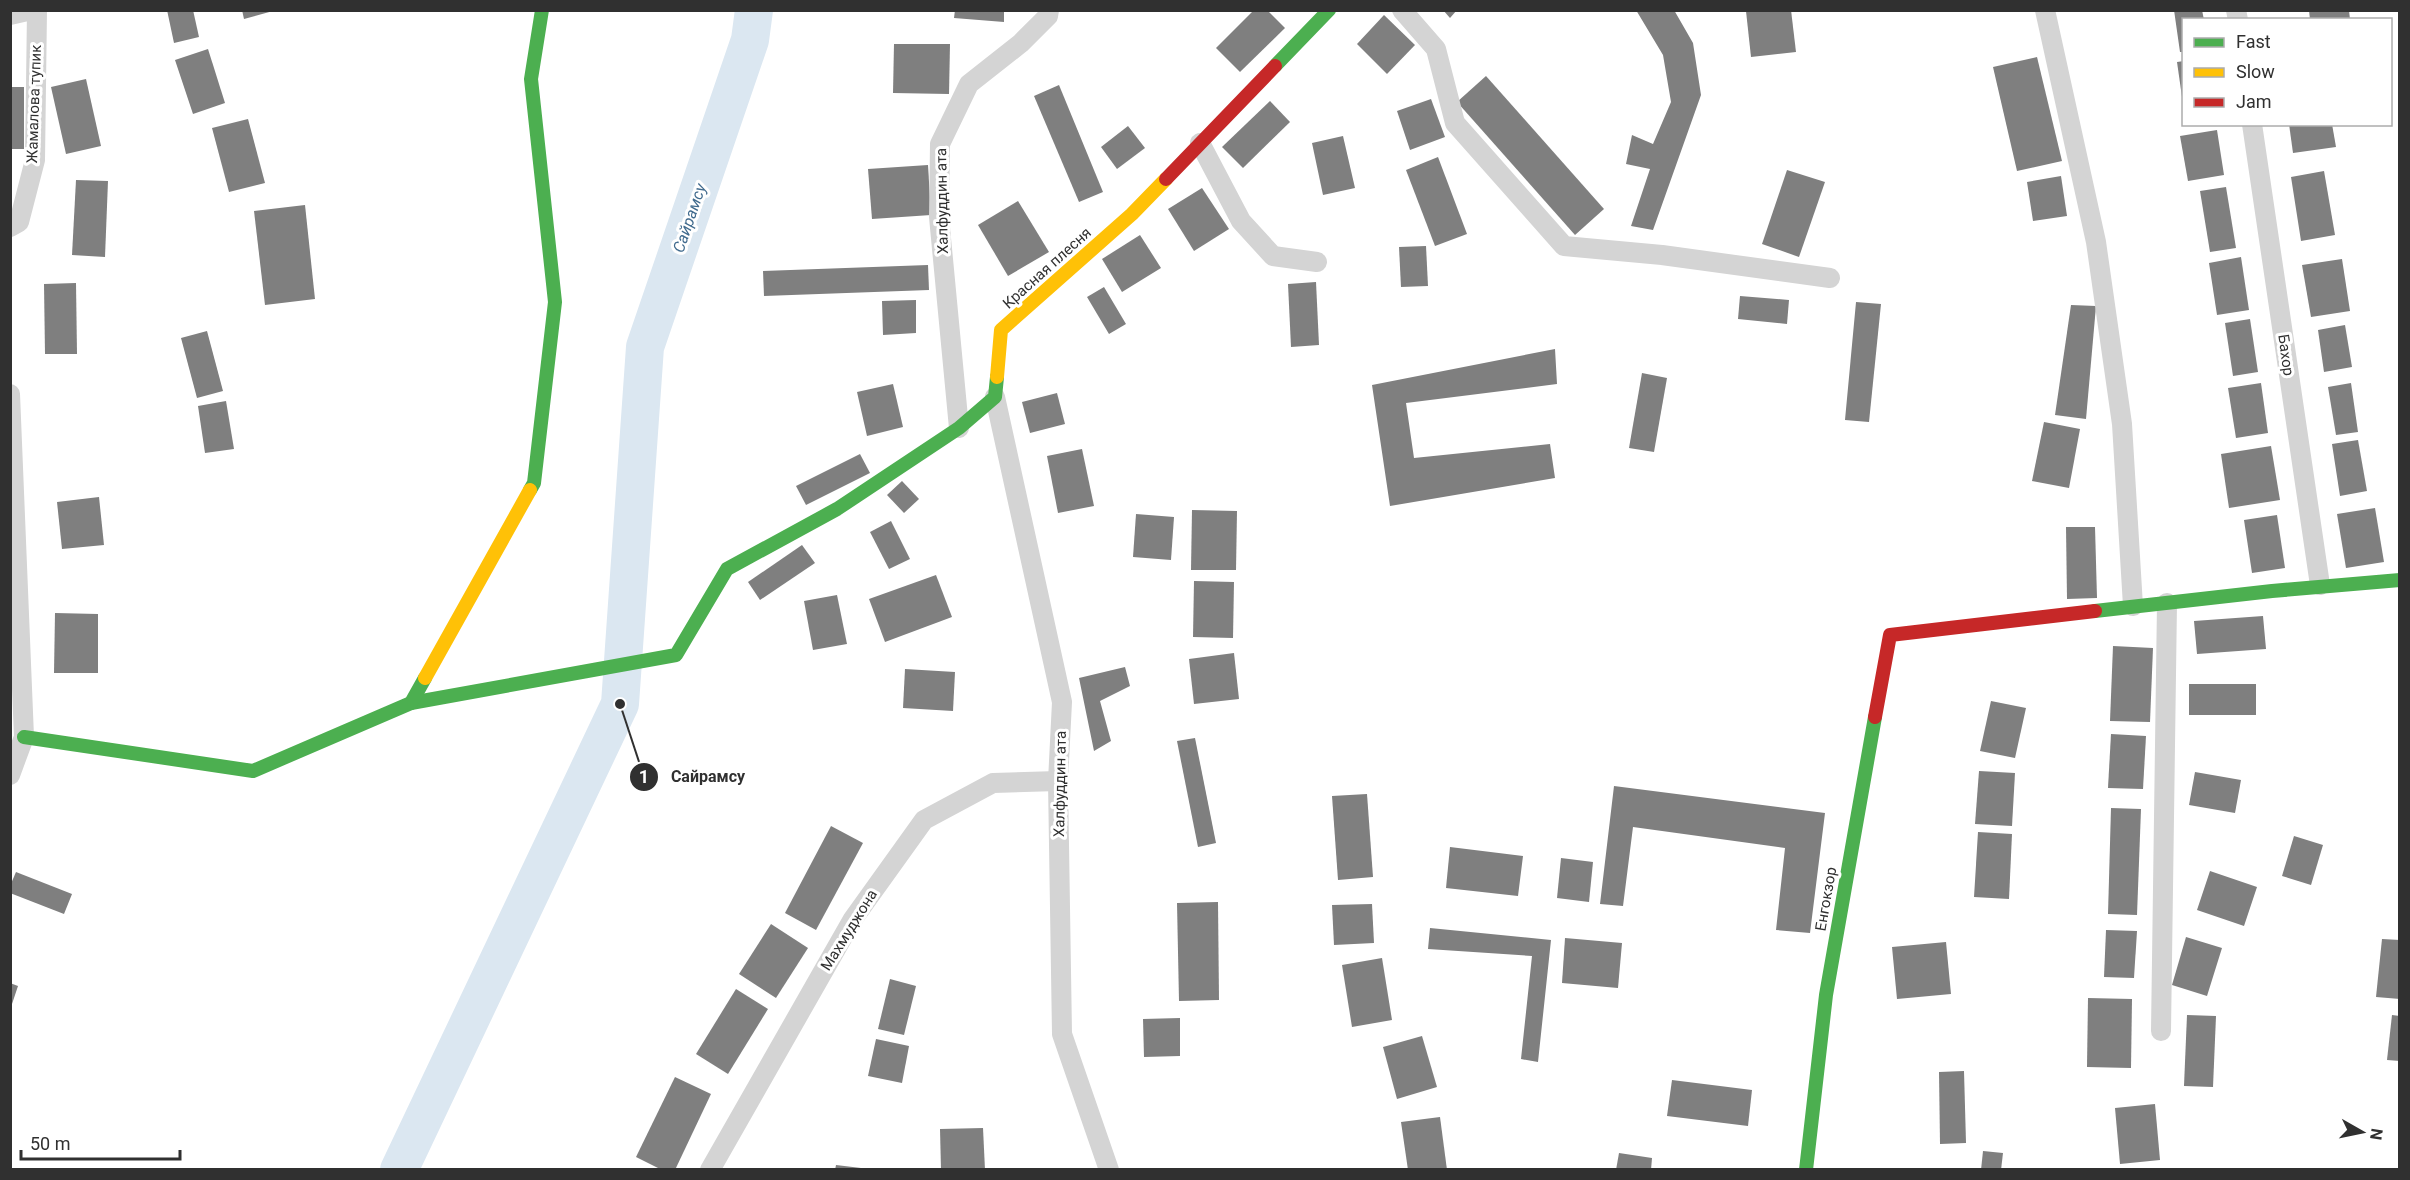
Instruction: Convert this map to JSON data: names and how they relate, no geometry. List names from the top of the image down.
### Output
{
  "streets": {
    "street": [
      "Жамалова тупик",
      "Халфуддин ата",
      "Красная плесня",
      "Бахор",
      "Енгокзор",
      "Махмуджона"
    ]
  },
  "crossings": [
    ["Халфуддин ата", "Красная плесня"],
    ["Халфуддин ата", "Махмуджона"]
  ],
  "water": ["Сайрамсу"],
  "places": ["Сайрамсу"],
  "legend": ["Fast", "Slow", "Jam"],
  "scale_bar": "50 m",
  "north": "right"
}
